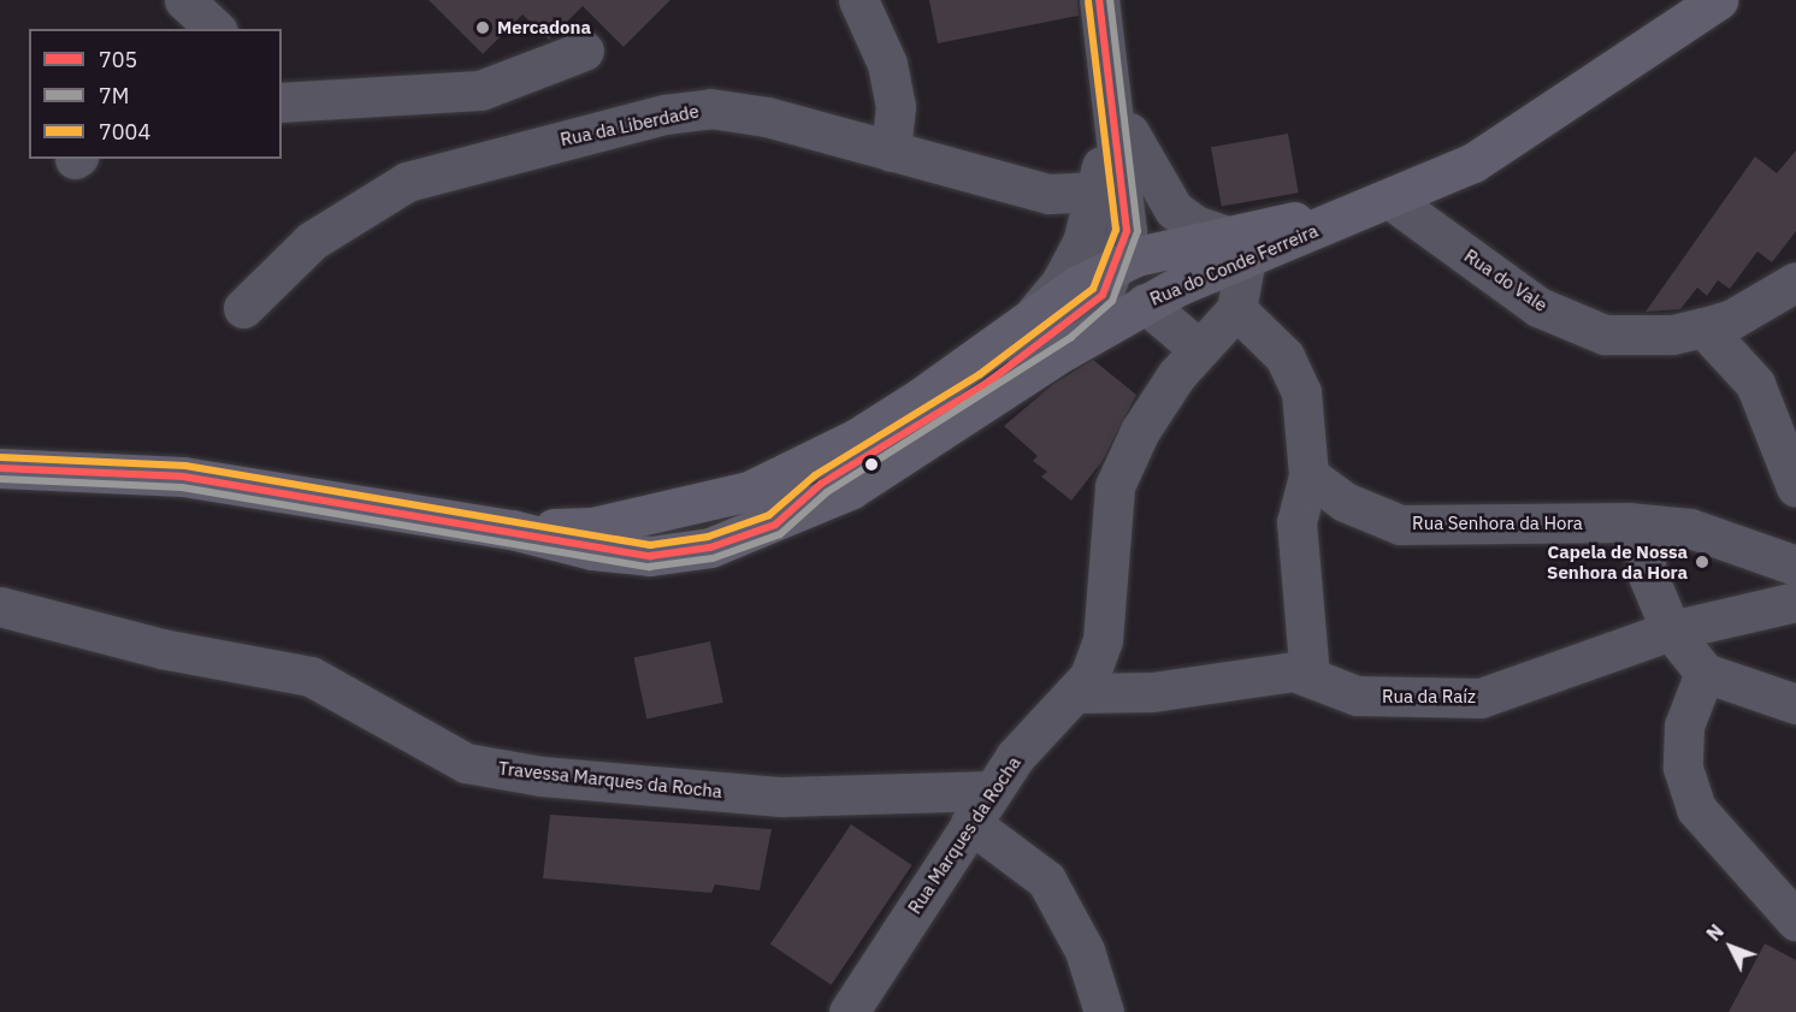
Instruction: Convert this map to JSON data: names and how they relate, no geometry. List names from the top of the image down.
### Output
{
  "streets": {
    "main road": ["Rua do Conde Ferreira"],
    "street": [
      "Rua da Liberdade",
      "Rua do Vale",
      "Rua Senhora da Hora",
      "Rua da Raíz",
      "Travessa Marques da Rocha",
      "Rua Marques da Rocha"
    ]
  },
  "crossings": [
    ["Rua do Conde Ferreira", "Rua do Vale"],
    ["Rua da Raíz", "Rua Marques da Rocha"],
    ["Travessa Marques da Rocha", "Rua Marques da Rocha"]
  ],
  "places": ["Mercadona", "Capela de Nossa Senhora da Hora"],
  "lines": ["transit line 705", "transit line 7M", "transit line 7004"],
  "legend": ["705", "7M", "7004"],
  "north": "top left"
}
